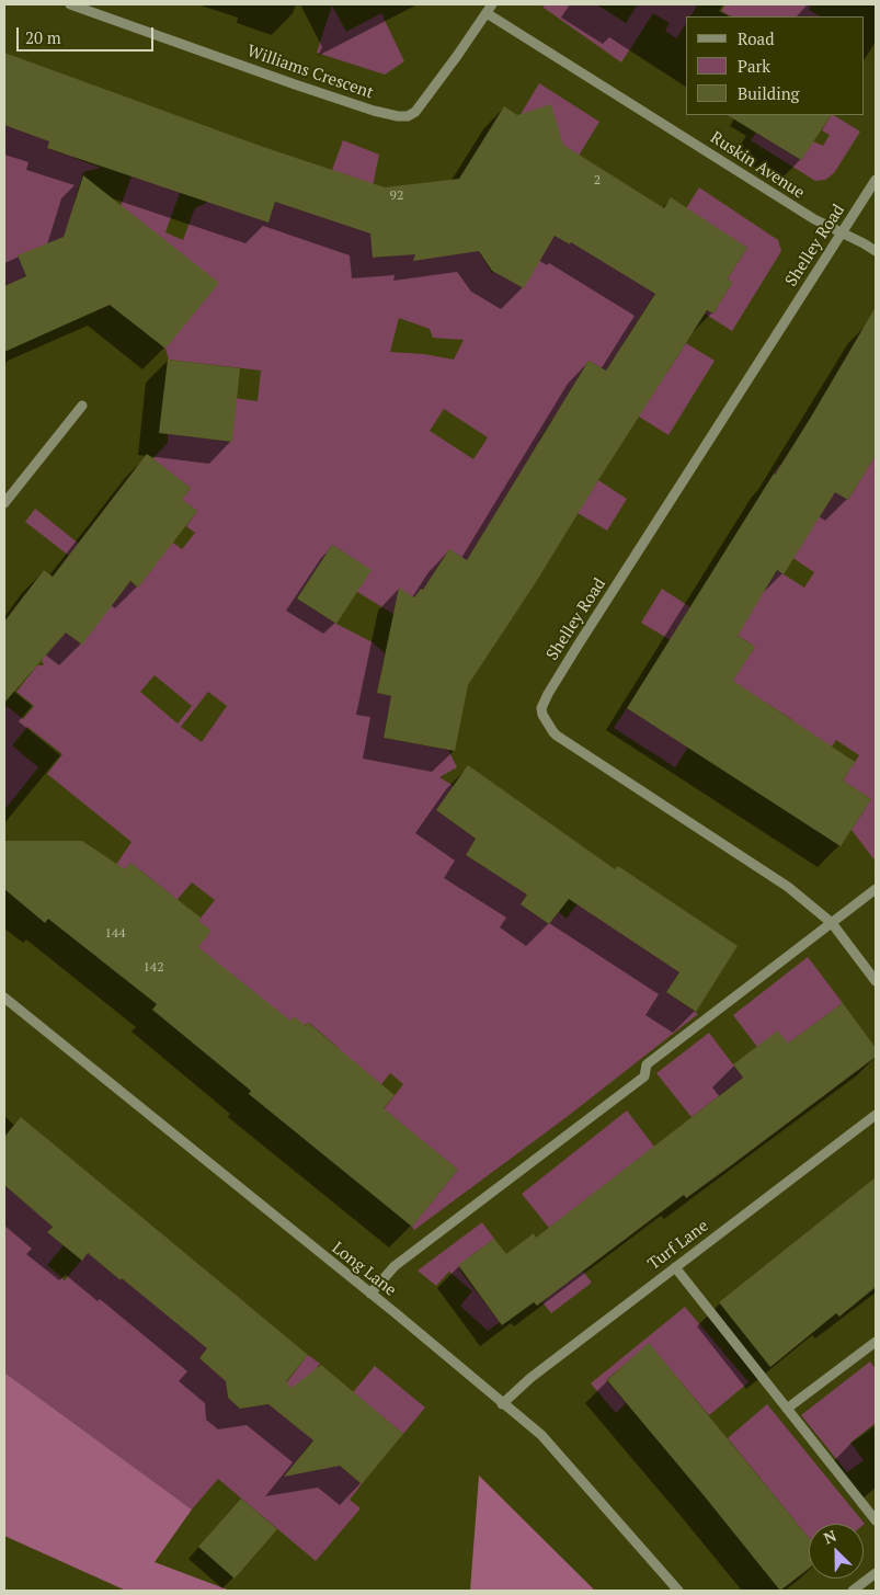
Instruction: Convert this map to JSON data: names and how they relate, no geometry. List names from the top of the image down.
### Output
{
  "streets": {
    "street": [
      "Williams Crescent",
      "Ruskin Avenue",
      "Shelley Road",
      "Turf Lane",
      "Long Lane"
    ]
  },
  "crossings": [
    ["Williams Crescent", "Ruskin Avenue"],
    ["Ruskin Avenue", "Shelley Road"],
    ["Turf Lane", "Long Lane"]
  ],
  "house_numbers": [
    "2",
    "92",
    "144",
    "142"
  ],
  "legend": ["Road", "Park", "Building"],
  "scale_bar": "20 m",
  "north": "top left"
}
